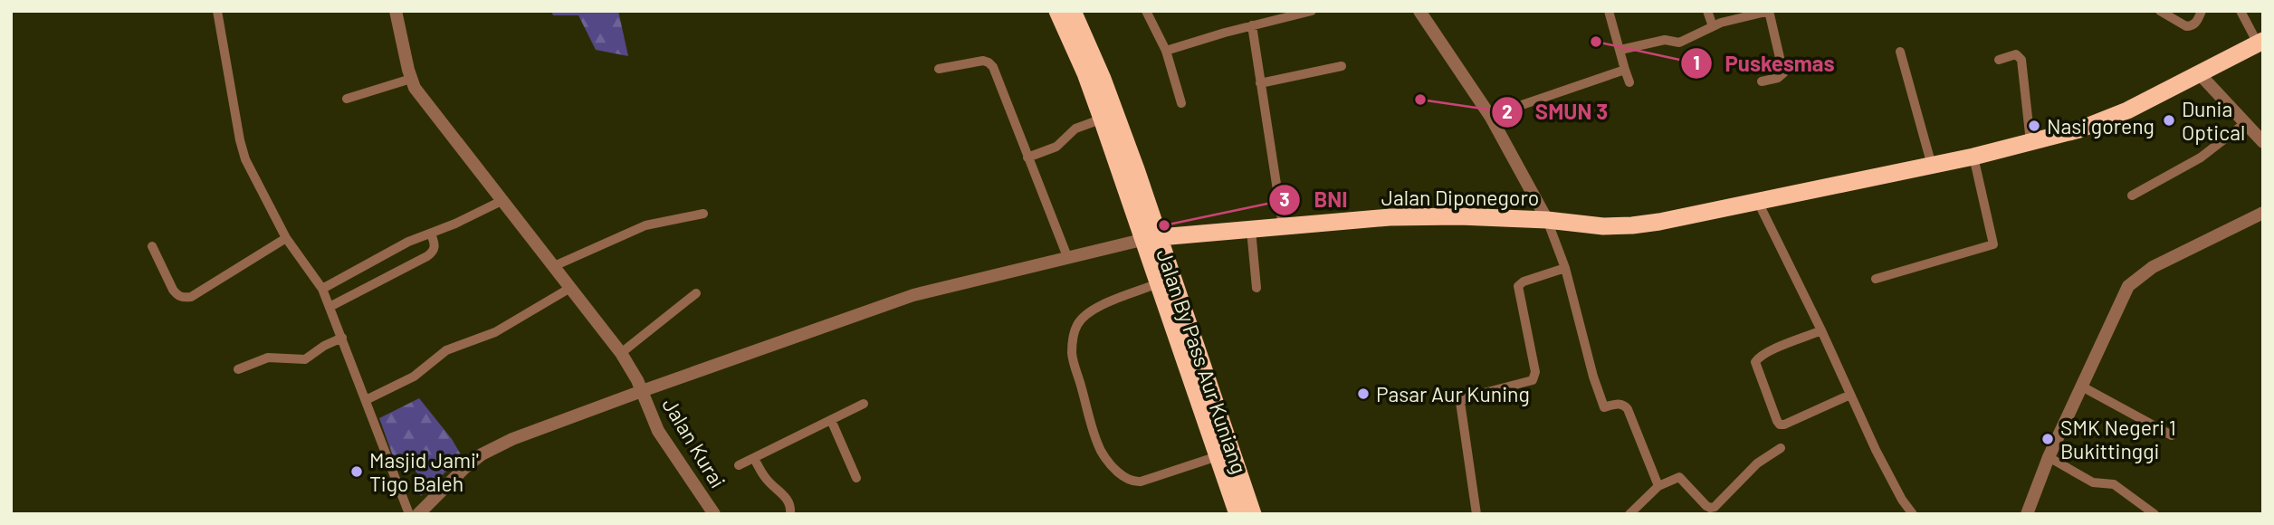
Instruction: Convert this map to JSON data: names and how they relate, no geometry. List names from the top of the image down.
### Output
{
  "streets": {
    "highway": ["Jalan Diponegoro", "Jalan By Pass Aur Kuniang"],
    "street": ["Jalan Kurai"]
  },
  "crossings": [
    ["Jalan Diponegoro", "Jalan By Pass Aur Kuniang"]
  ],
  "places": [
    "Puskesmas",
    "SMUN 3",
    "Dunia Optical",
    "Nasi goreng",
    "BNI",
    "Pasar Aur Kuning",
    "SMK Negeri 1 Bukittinggi",
    "Masjid Jami' Tigo Baleh"
  ]
}
